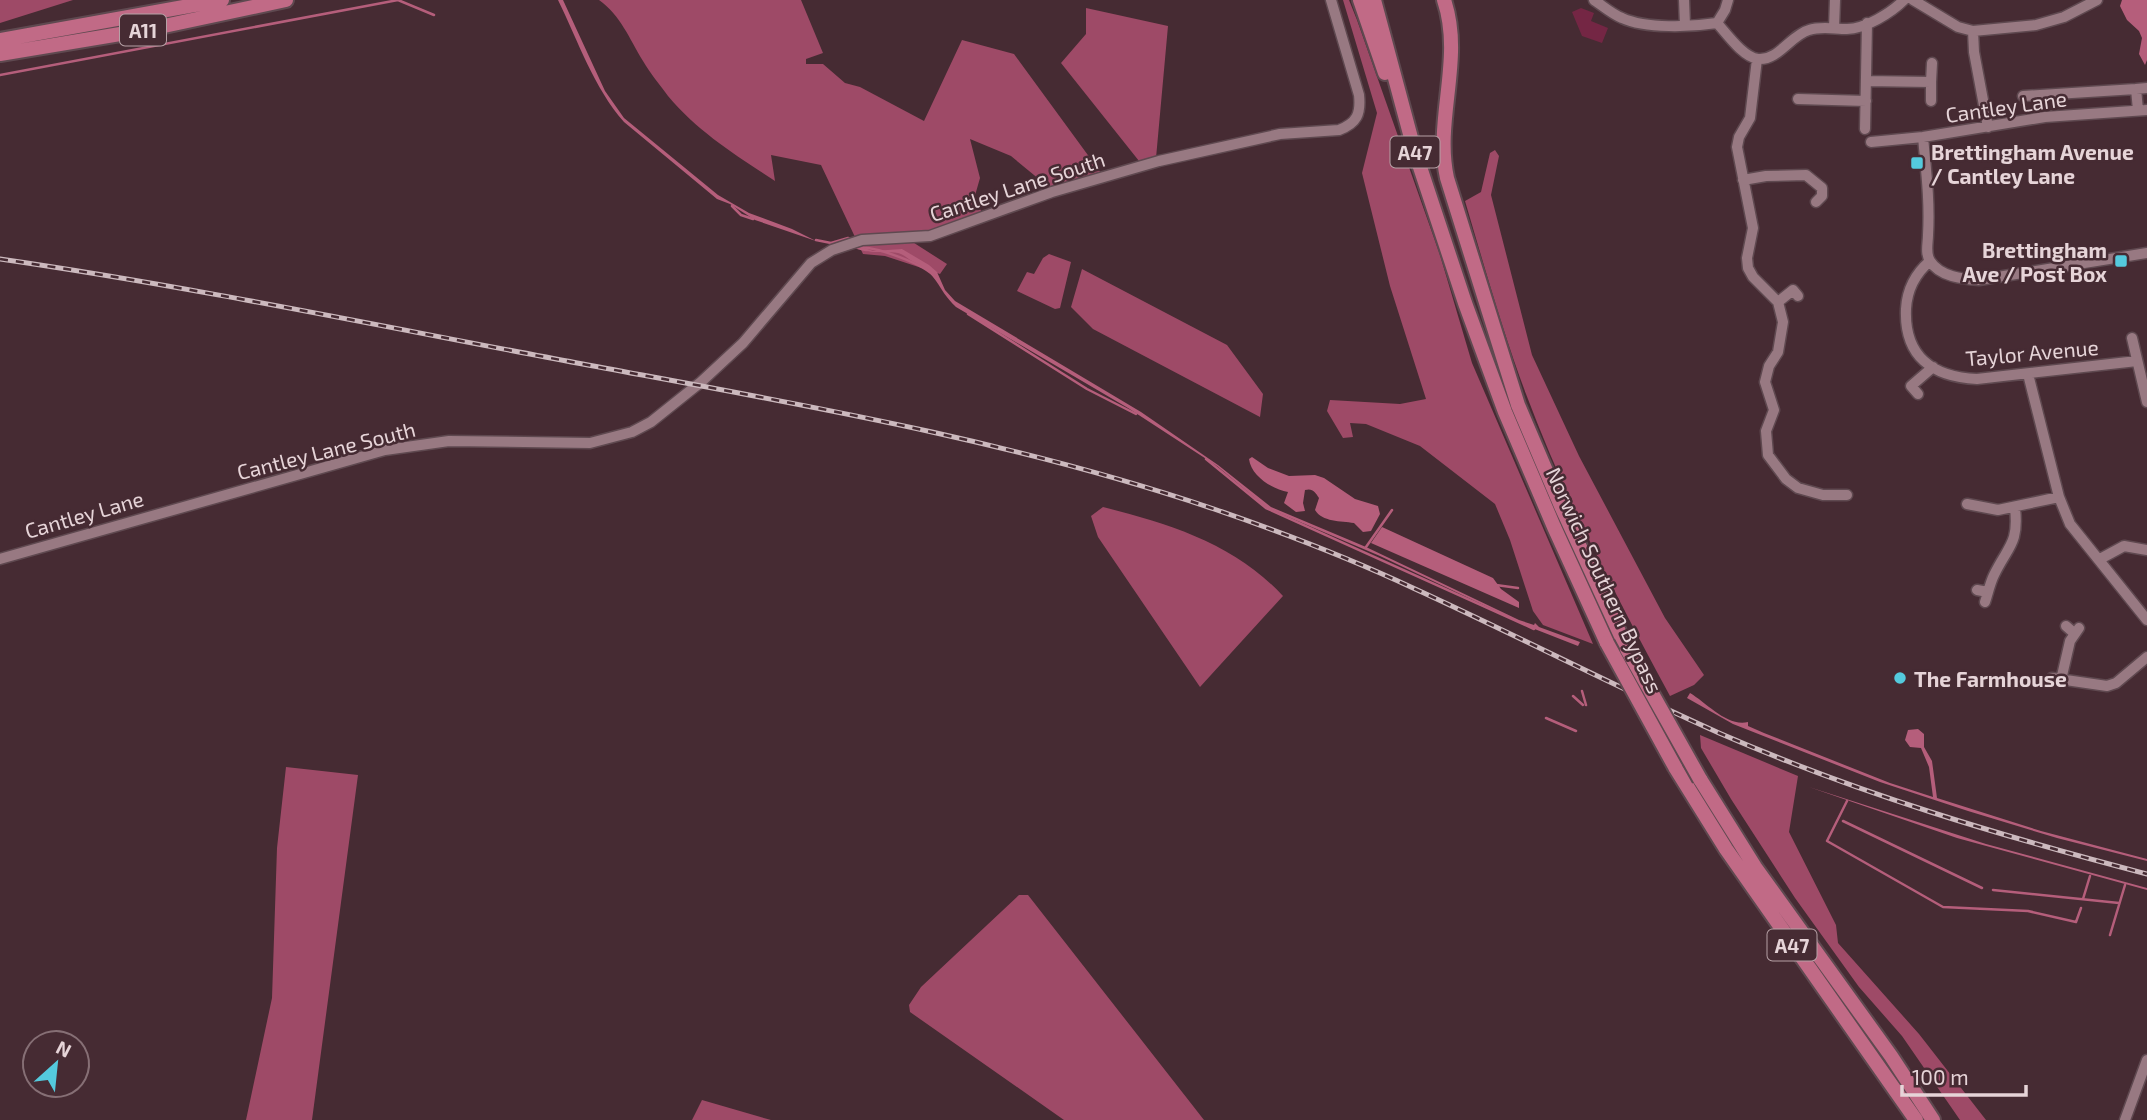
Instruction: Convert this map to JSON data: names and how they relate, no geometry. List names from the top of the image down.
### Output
{
  "streets": {
    "highway": ["A11", "A47", "Norwich Southern Bypass"],
    "street": ["Cantley Lane", "Cantley Lane South", "Taylor Avenue"]
  },
  "crossings": [
    ["Cantley Lane", "Cantley Lane South"],
    ["A47", "Norwich Southern Bypass"]
  ],
  "places": {
    "transit": ["Brettingham Avenue / Cantley Lane", "Brettingham Ave / Post Box"],
    "other": ["The Farmhouse"]
  },
  "scale_bar": "100 m",
  "north": "top right"
}
